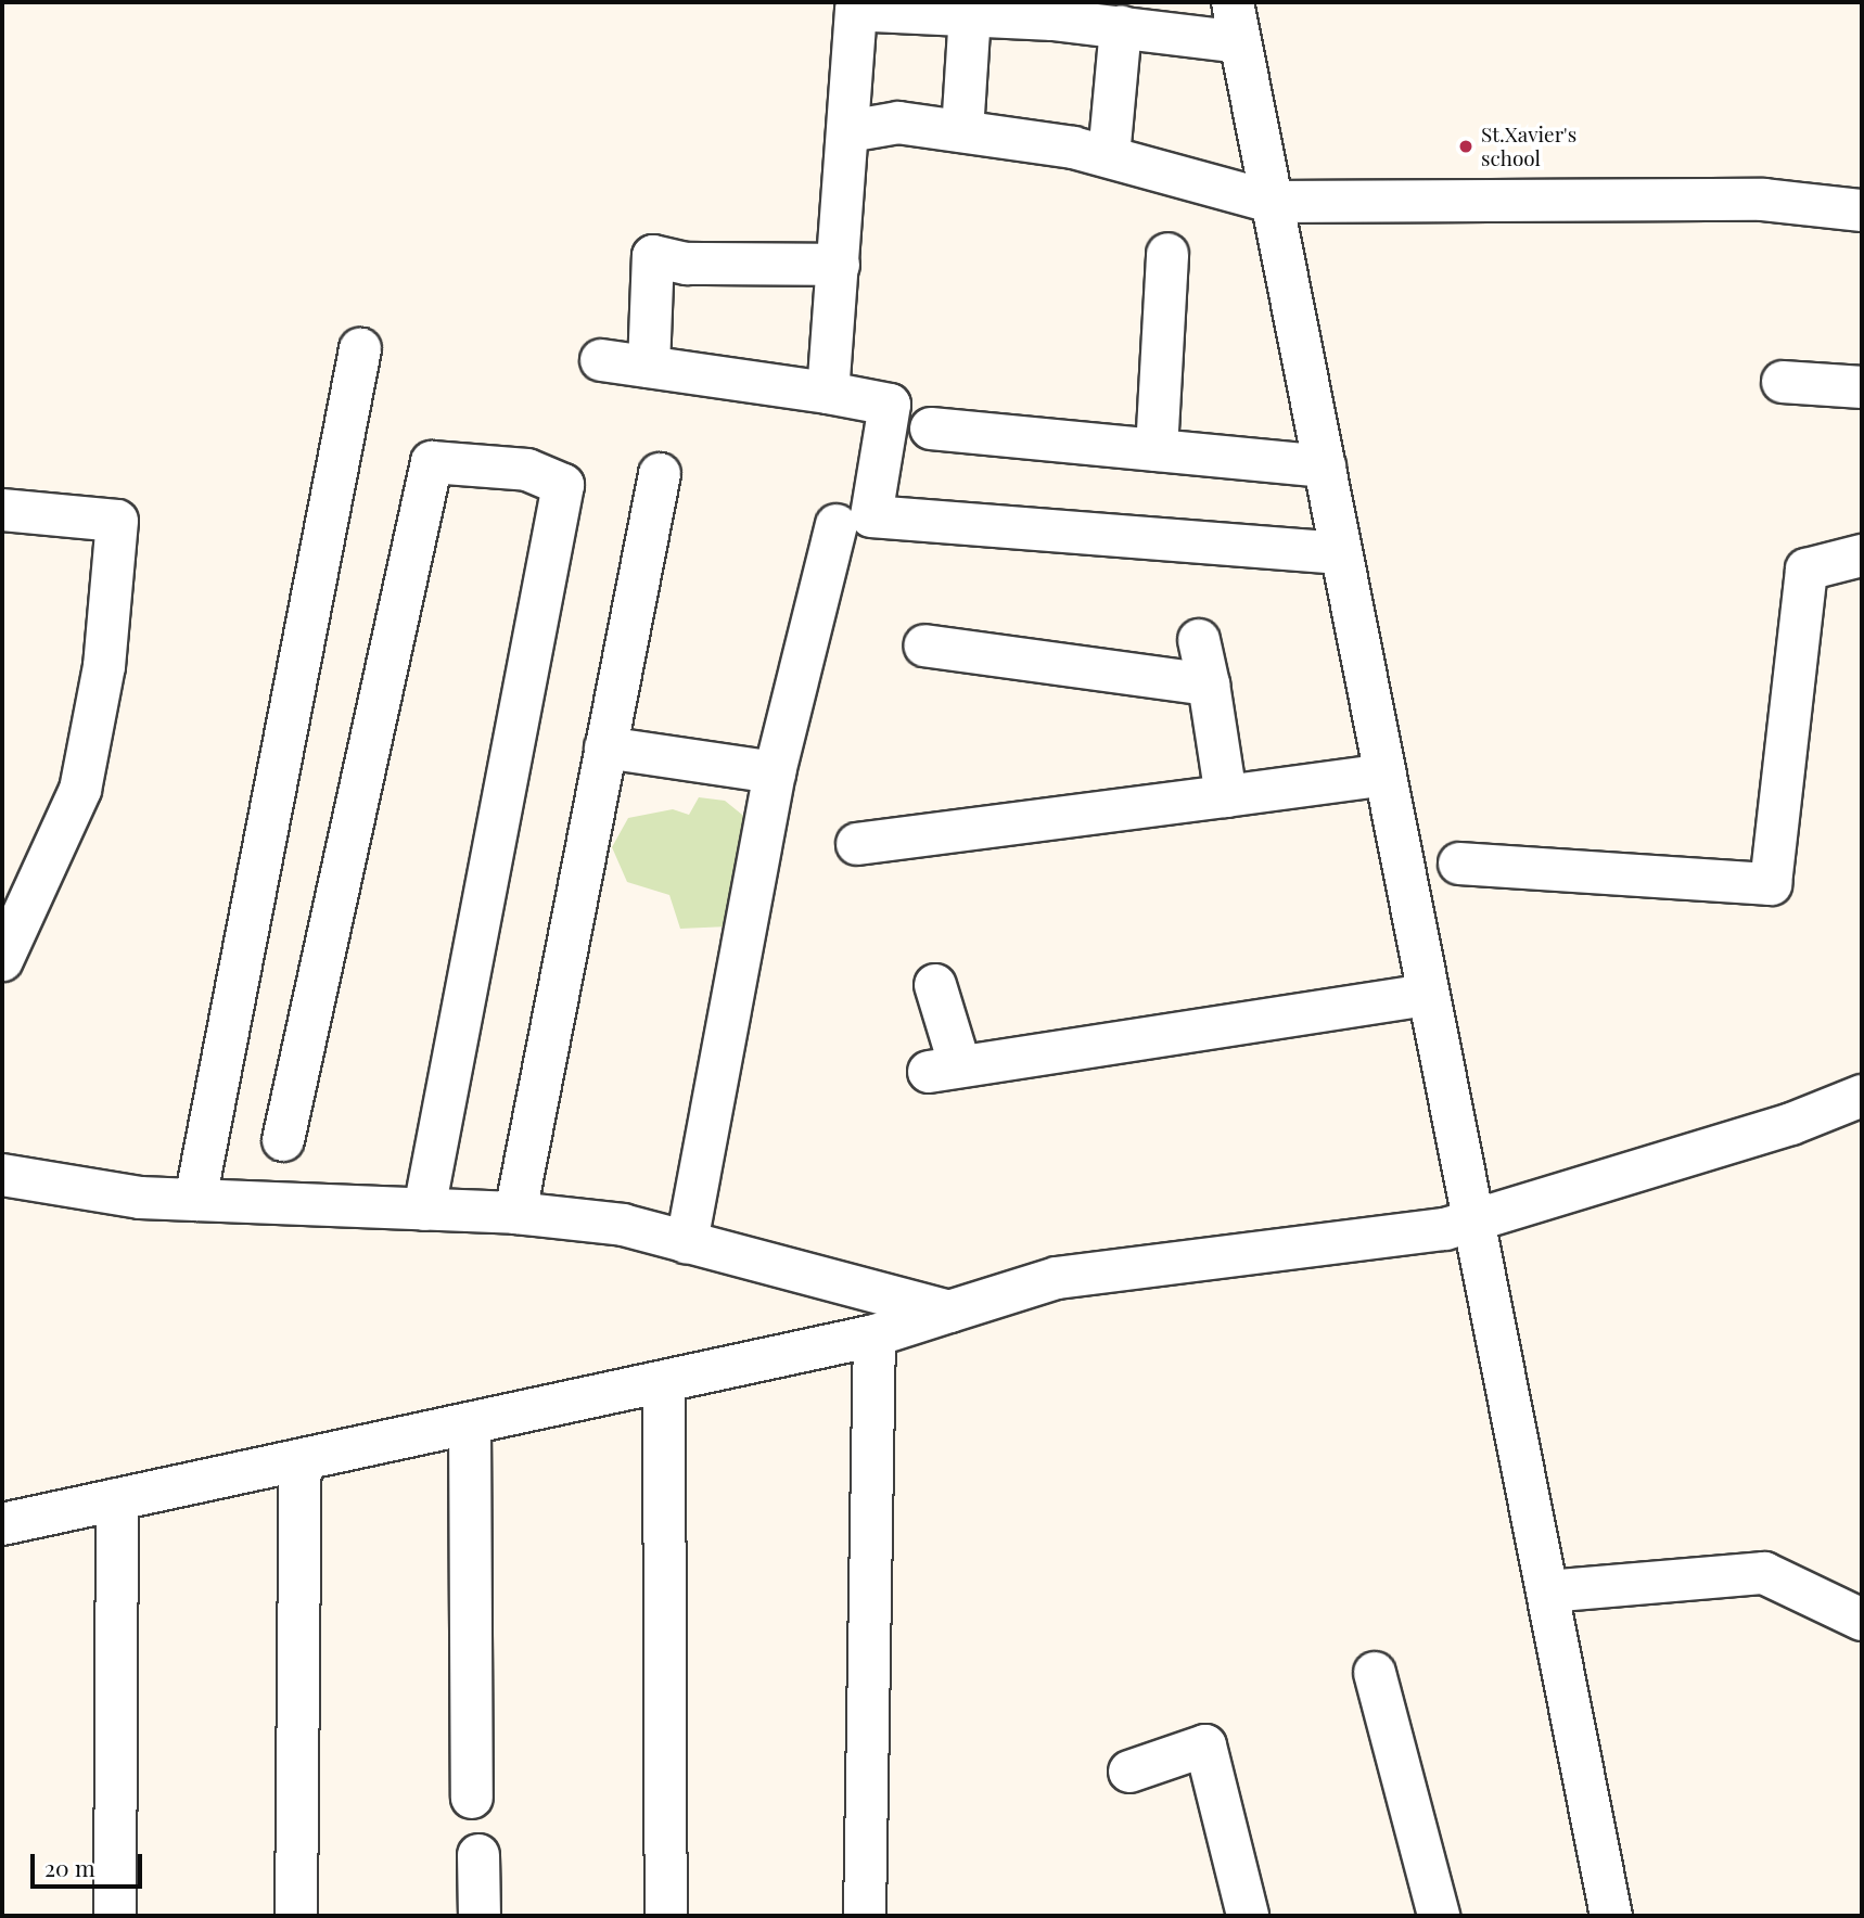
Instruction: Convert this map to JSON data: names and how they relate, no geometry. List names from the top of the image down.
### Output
{
  "places": ["St.Xavier's school"],
  "scale_bar": "20 m"
}
